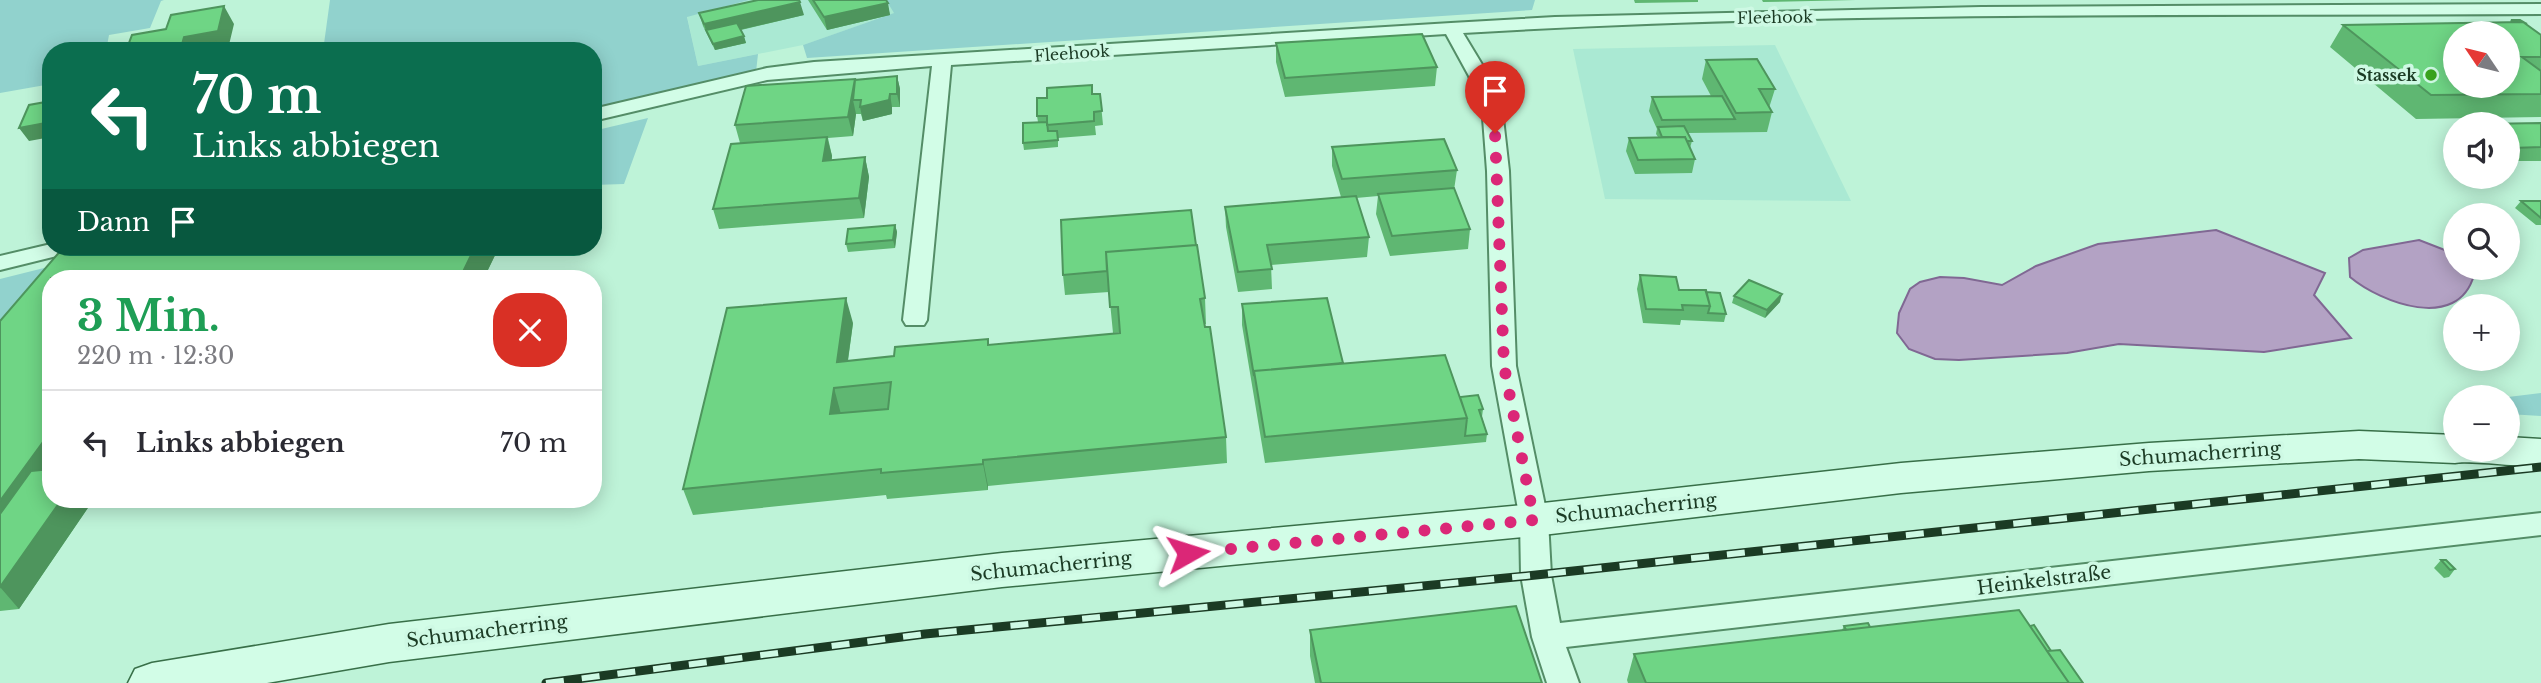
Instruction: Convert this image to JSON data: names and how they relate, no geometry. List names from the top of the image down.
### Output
{
  "streets": {
    "main road": ["Schumacherring"],
    "street": ["Fleehook", "Heinkelstraße"]
  },
  "places": ["Stassek"],
  "north": "top left",
  "page": {
    "map_buttons": ["+", "−"],
    "turn": ["70 m", "Links abbiegen"],
    "then": "Dann",
    "heading": ["3 Min.", "220 m · 12:30"],
    "list": [
      {
        "name": "Links abbiegen",
        "value": "70 m"
      }
    ]
  }
}
